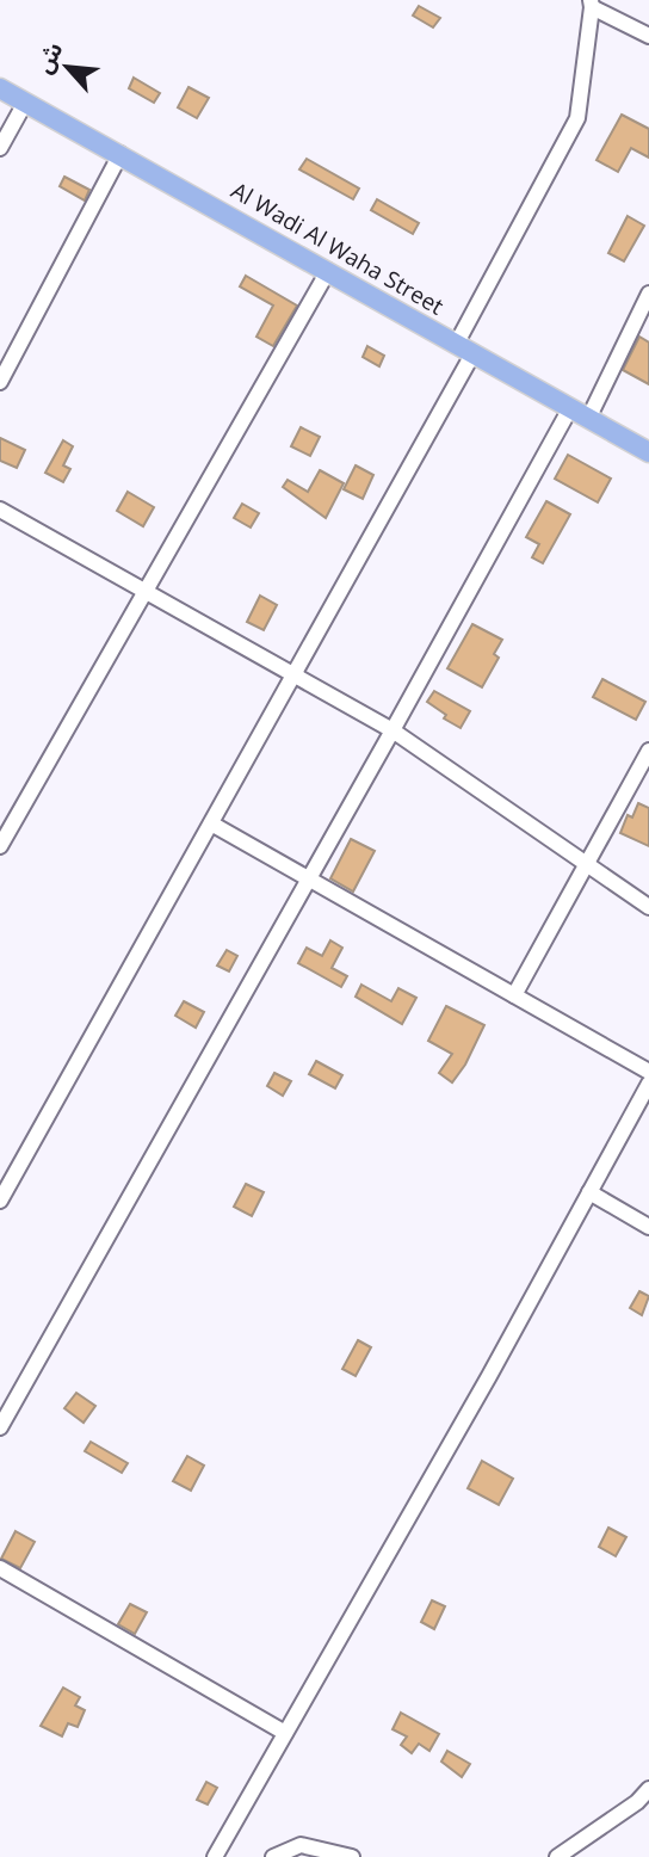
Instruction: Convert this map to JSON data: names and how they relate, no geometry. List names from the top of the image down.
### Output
{
  "streets": {
    "main road": ["Al Wadi Al Waha Street"]
  },
  "north": "top left"
}
